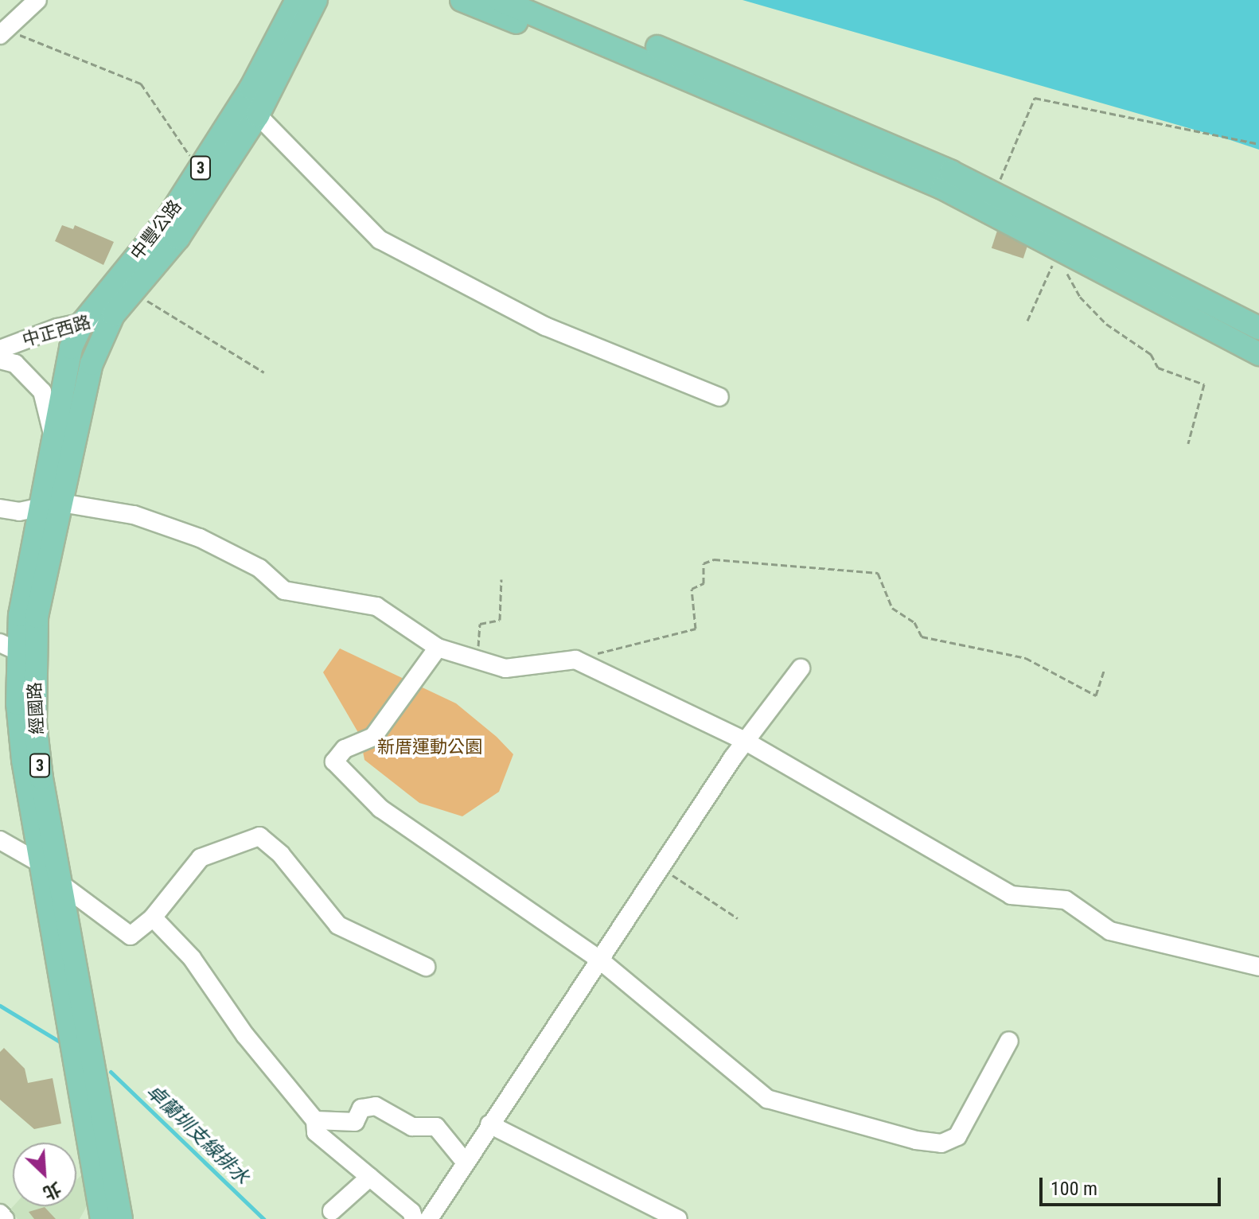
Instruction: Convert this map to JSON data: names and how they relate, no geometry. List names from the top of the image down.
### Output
{
  "streets": {
    "main road": ["3", "中豐公路", "經國路"],
    "street": ["中正西路"]
  },
  "crossings": [
    ["中豐公路", "中正西路"],
    ["中豐公路", "經國路"],
    ["中正西路", "經國路"]
  ],
  "water": ["卓蘭圳支線排水"],
  "parks": ["新厝運動公園"],
  "scale_bar": "100 m",
  "north": "bottom right"
}
